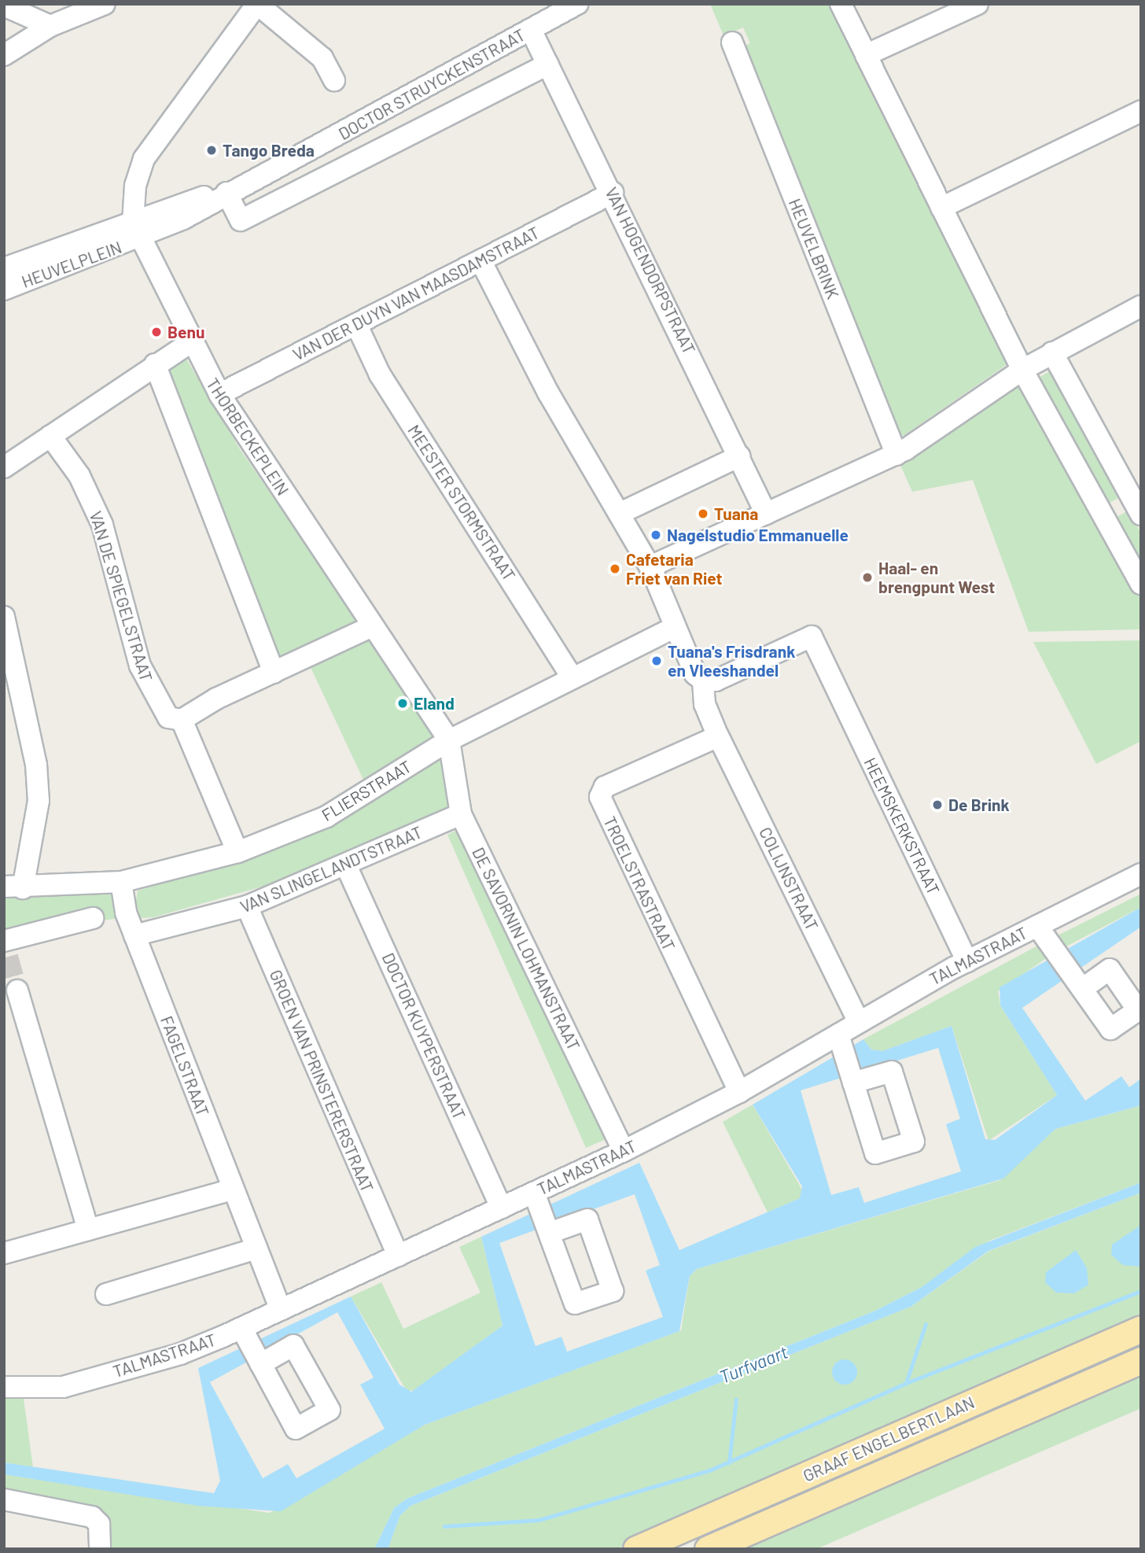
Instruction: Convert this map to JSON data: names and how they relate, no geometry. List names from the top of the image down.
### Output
{
  "streets": {
    "main road": ["GRAAF ENGELBERTLAAN"],
    "street": [
      "DOCTOR STRUYCKENSTRAAT",
      "HEUVELBRINK",
      "HEUVELPLEIN",
      "VAN HOGENDORPSTRAAT",
      "VAN DER DUYN VAN MAASDAMSTRAAT",
      "THORBECKEPLEIN",
      "MEESTER STORMSTRAAT",
      "VAN DE SPIEGELSTRAAT",
      "FLIERSTRAAT",
      "HEEMSKERKSTRAAT",
      "VAN SLINGELANDTSTRAAT",
      "COLIJNSTRAAT",
      "TROELSTRASTRAAT",
      "DE SAVORNIN LOHMANSTRAAT",
      "TALMASTRAAT",
      "DOCTOR KUYPERSTRAAT",
      "FAGELSTRAAT",
      "GROEN VAN PRINSTERERSTRAAT"
    ]
  },
  "crossings": [
    ["DOCTOR STRUYCKENSTRAAT", "HEUVELPLEIN"],
    ["DOCTOR STRUYCKENSTRAAT", "VAN HOGENDORPSTRAAT"],
    ["DOCTOR STRUYCKENSTRAAT", "THORBECKEPLEIN"],
    ["HEUVELPLEIN", "THORBECKEPLEIN"],
    ["VAN HOGENDORPSTRAAT", "VAN DER DUYN VAN MAASDAMSTRAAT"],
    ["VAN DER DUYN VAN MAASDAMSTRAAT", "THORBECKEPLEIN"],
    ["VAN DER DUYN VAN MAASDAMSTRAAT", "MEESTER STORMSTRAAT"],
    ["THORBECKEPLEIN", "FLIERSTRAAT"],
    ["THORBECKEPLEIN", "DE SAVORNIN LOHMANSTRAAT"],
    ["MEESTER STORMSTRAAT", "FLIERSTRAAT"],
    ["FLIERSTRAAT", "DE SAVORNIN LOHMANSTRAAT"],
    ["FLIERSTRAAT", "FAGELSTRAAT"],
    ["HEEMSKERKSTRAAT", "COLIJNSTRAAT"],
    ["HEEMSKERKSTRAAT", "TALMASTRAAT"],
    ["VAN SLINGELANDTSTRAAT", "DE SAVORNIN LOHMANSTRAAT"],
    ["VAN SLINGELANDTSTRAAT", "DOCTOR KUYPERSTRAAT"],
    ["VAN SLINGELANDTSTRAAT", "FAGELSTRAAT"],
    ["VAN SLINGELANDTSTRAAT", "GROEN VAN PRINSTERERSTRAAT"],
    ["COLIJNSTRAAT", "TROELSTRASTRAAT"],
    ["COLIJNSTRAAT", "TALMASTRAAT"],
    ["TROELSTRASTRAAT", "TALMASTRAAT"],
    ["DE SAVORNIN LOHMANSTRAAT", "TALMASTRAAT"],
    ["TALMASTRAAT", "DOCTOR KUYPERSTRAAT"],
    ["TALMASTRAAT", "FAGELSTRAAT"],
    ["TALMASTRAAT", "GROEN VAN PRINSTERERSTRAAT"]
  ],
  "water": ["Turfvaart"],
  "places": [
    "Tango Breda",
    "Benu",
    "Tuana",
    "Nagelstudio Emmanuelle",
    "Cafetaria Friet van Riet",
    "Haal- en brengpunt West",
    "Tuana's Frisdrank en Vleeshandel",
    "Eland",
    "De Brink"
  ]
}
